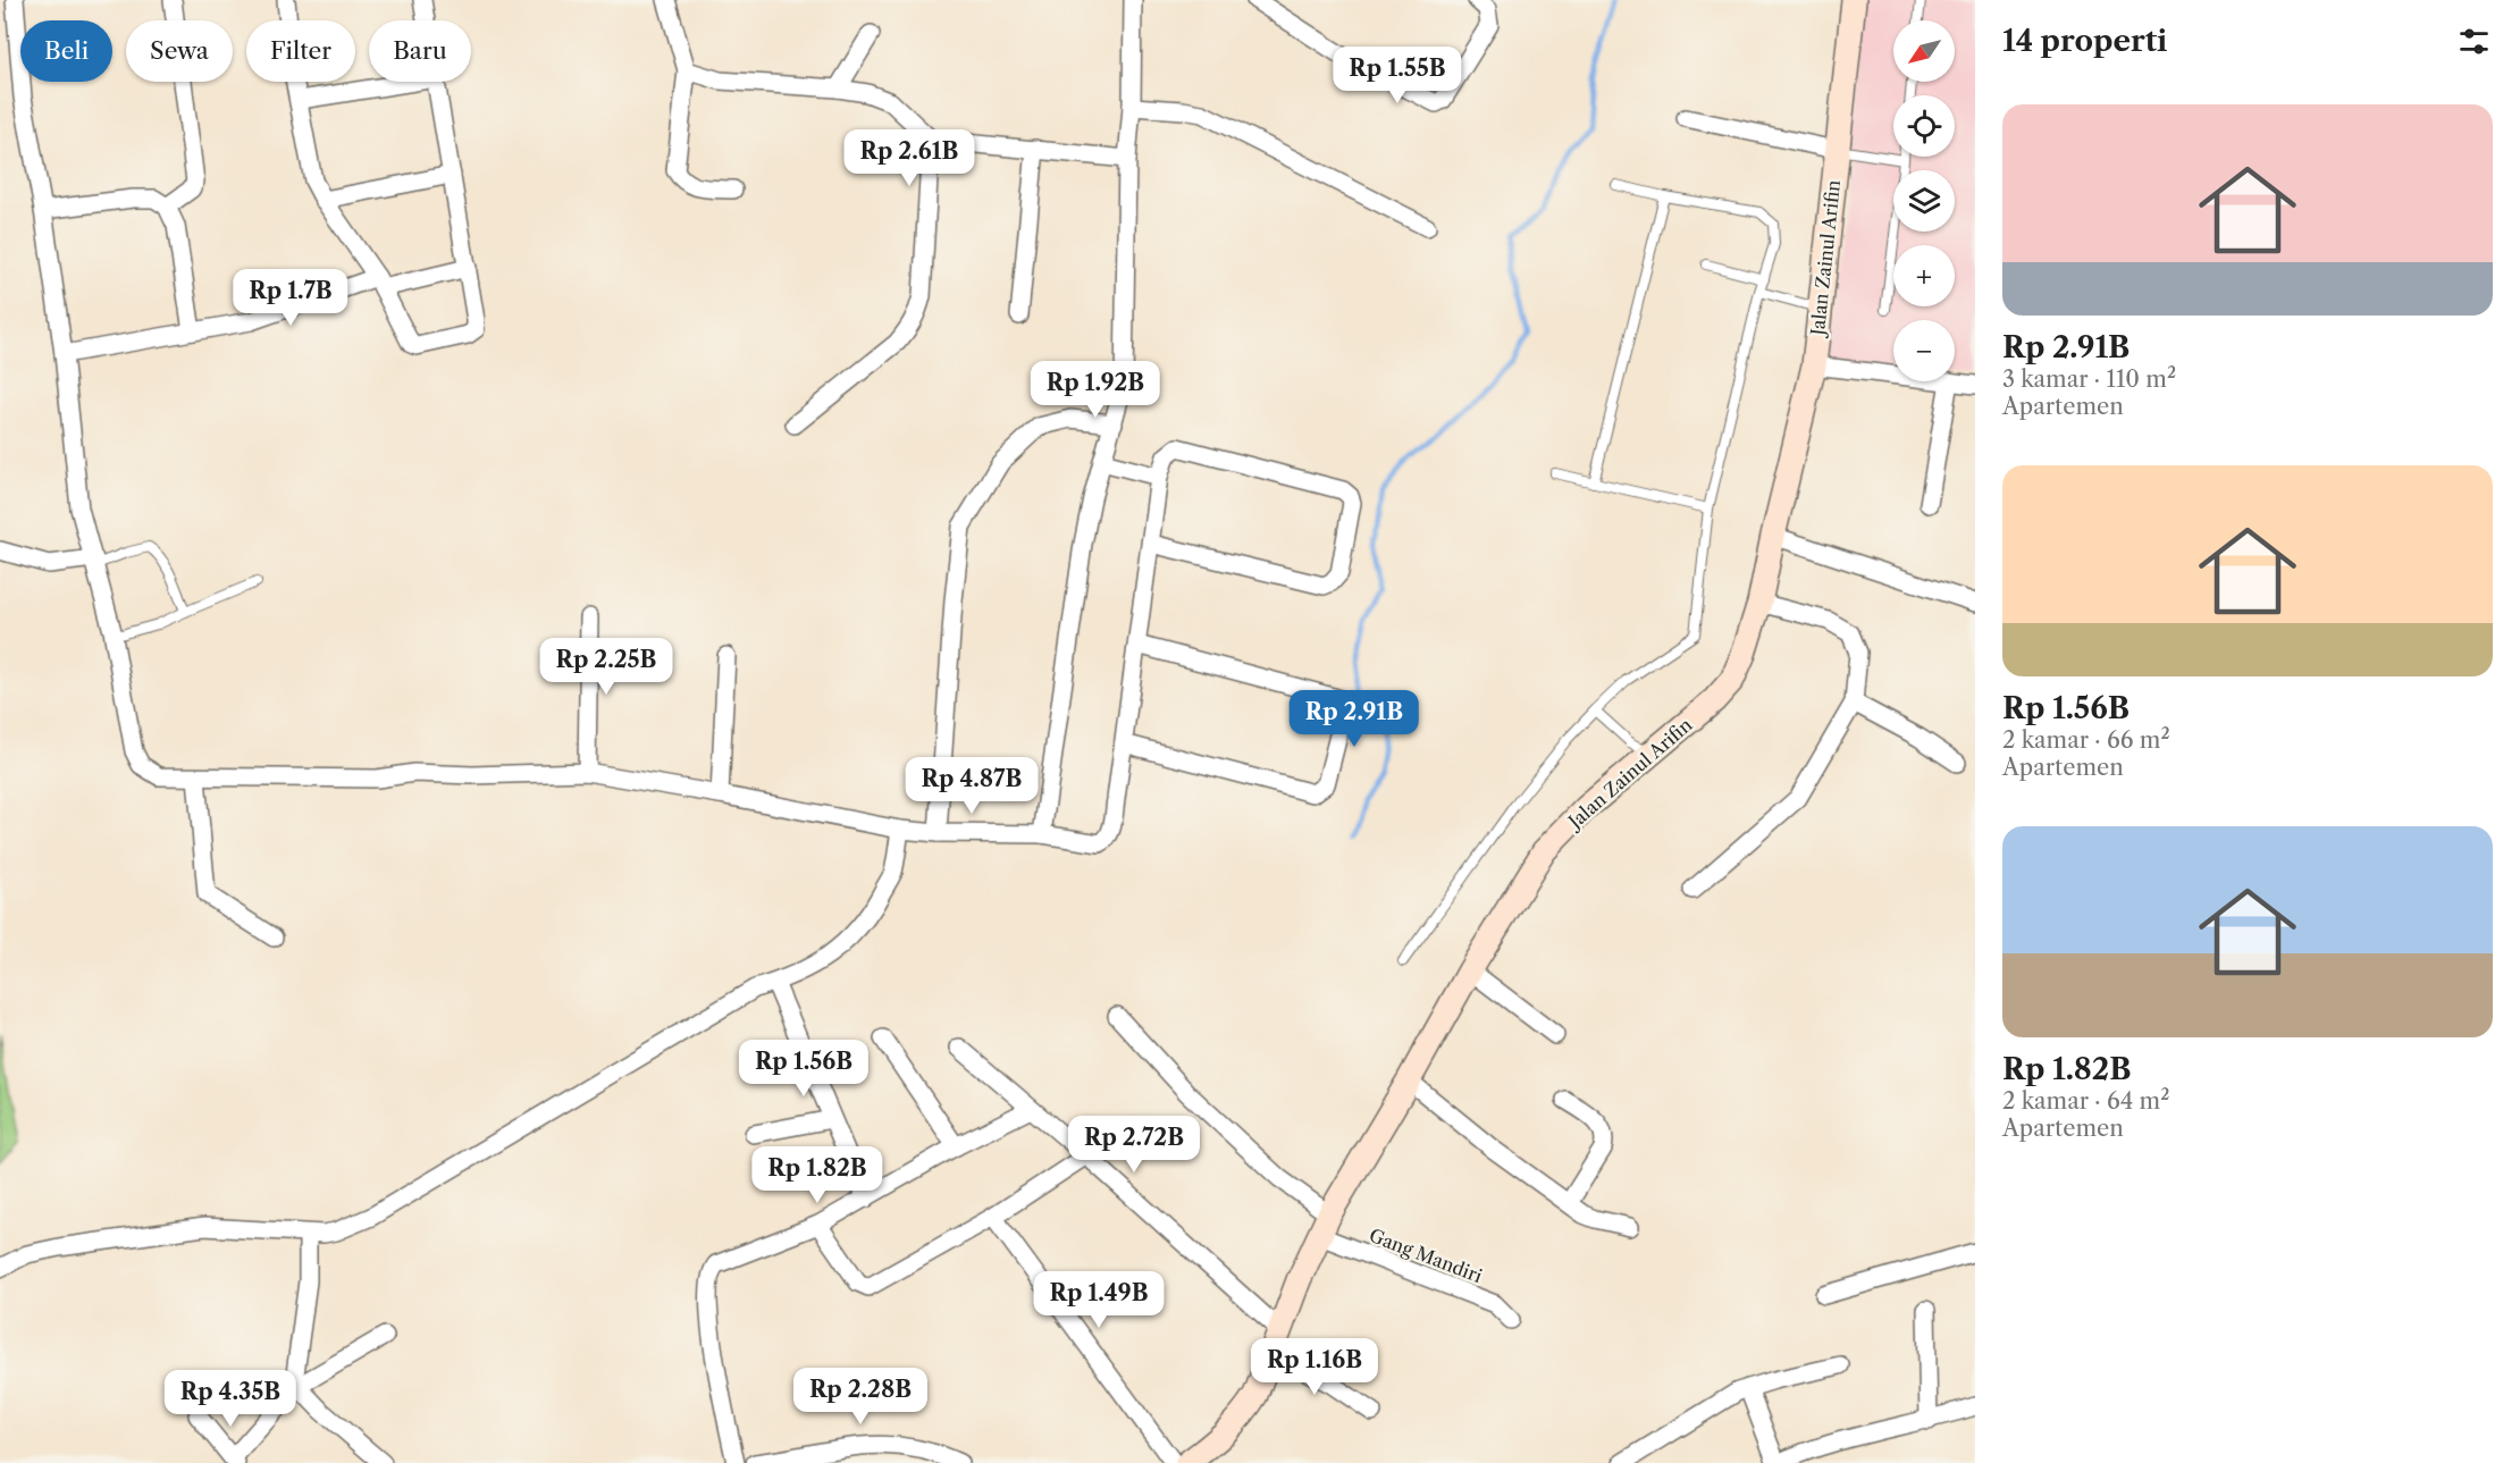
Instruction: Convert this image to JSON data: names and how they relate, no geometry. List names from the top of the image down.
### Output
{
  "streets": {
    "street": ["Jalan Zainul Arifin", "Gang Mandiri"]
  },
  "crossings": [
    ["Jalan Zainul Arifin", "Gang Mandiri"]
  ],
  "north": "bottom left",
  "page": {
    "heading": "14 properti",
    "map_buttons": ["+", "−"],
    "chip": [
      "Beli",
      "Sewa",
      "Filter",
      "Baru"
    ],
    "price": [
      "Rp 1.55B",
      "Rp 2.61B",
      "Rp 1.7B",
      "Rp 1.92B",
      "Rp 2.25B",
      "Rp 2.91B",
      "Rp 4.87B",
      "Rp 1.56B",
      "Rp 2.72B",
      "Rp 1.82B",
      "Rp 1.49B",
      "Rp 1.16B",
      "Rp 2.28B",
      "Rp 4.35B"
    ],
    "list": [
      {
        "name": "Rp 2.91B",
        "note": "3 kamar · 110 m² · Apartemen"
      },
      {
        "name": "Rp 1.56B",
        "note": "2 kamar · 66 m² · Apartemen"
      },
      {
        "name": "Rp 1.82B",
        "note": "2 kamar · 64 m² · Apartemen"
      }
    ]
  }
}
